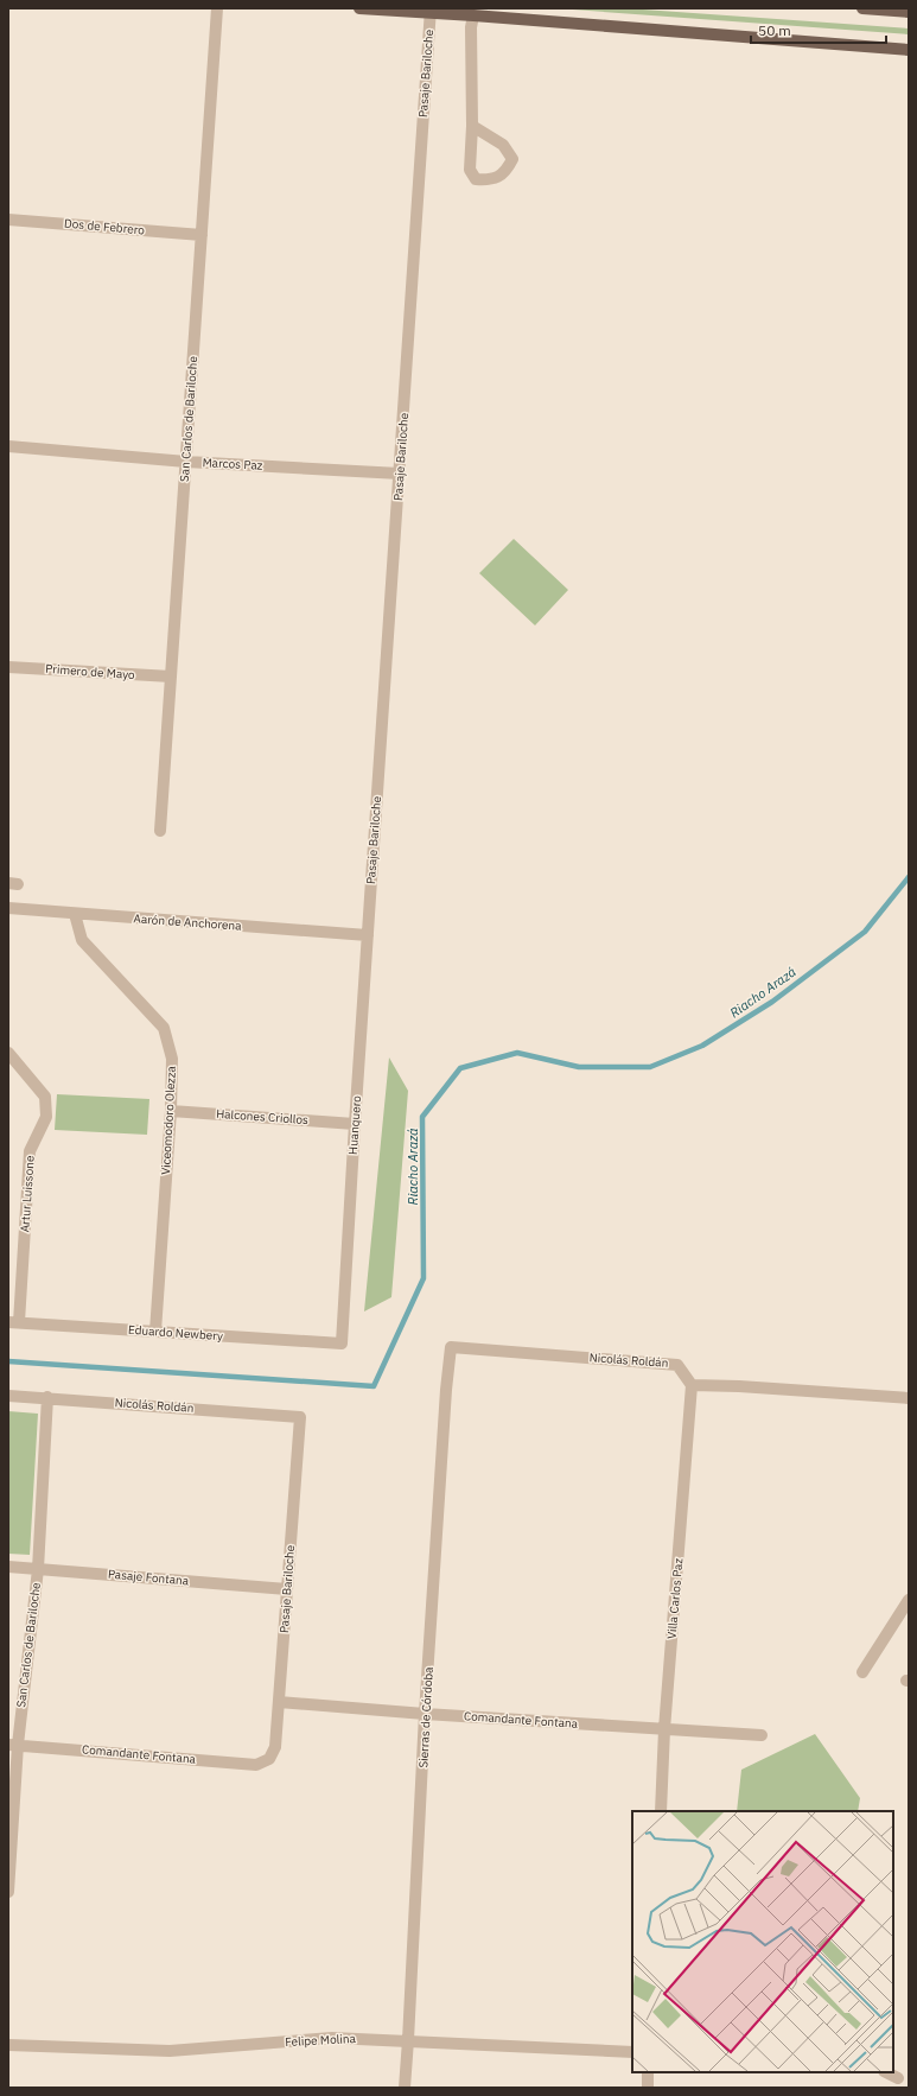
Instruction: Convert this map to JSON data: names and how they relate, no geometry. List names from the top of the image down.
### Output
{
  "streets": {
    "street": [
      "Pasaje Bariloche",
      "Dos de Febrero",
      "San Carlos de Bariloche",
      "Marcos Paz",
      "Primero de Mayo",
      "Aarón de Anchorena",
      "Halcones Criollos",
      "Viceomodoro Olezza",
      "Huanquero",
      "Artur Luissone",
      "Eduardo Newbery",
      "Nicolás Roldán",
      "Pasaje Fontana",
      "Villa Carlos Paz",
      "Sierras de Córdoba",
      "Comandante Fontana",
      "Felipe Molina"
    ]
  },
  "crossings": [
    ["Pasaje Bariloche", "Marcos Paz"],
    ["Pasaje Bariloche", "Huanquero"],
    ["Pasaje Bariloche", "Nicolás Roldán"],
    ["Pasaje Bariloche", "Pasaje Fontana"],
    ["Pasaje Bariloche", "Comandante Fontana"],
    ["Dos de Febrero", "San Carlos de Bariloche"],
    ["San Carlos de Bariloche", "Marcos Paz"],
    ["San Carlos de Bariloche", "Primero de Mayo"],
    ["San Carlos de Bariloche", "Nicolás Roldán"],
    ["San Carlos de Bariloche", "Pasaje Fontana"],
    ["San Carlos de Bariloche", "Comandante Fontana"],
    ["Aarón de Anchorena", "Viceomodoro Olezza"],
    ["Aarón de Anchorena", "Huanquero"],
    ["Halcones Criollos", "Viceomodoro Olezza"],
    ["Halcones Criollos", "Huanquero"],
    ["Viceomodoro Olezza", "Eduardo Newbery"],
    ["Huanquero", "Eduardo Newbery"],
    ["Artur Luissone", "Eduardo Newbery"],
    ["Nicolás Roldán", "Villa Carlos Paz"],
    ["Nicolás Roldán", "Sierras de Córdoba"],
    ["Villa Carlos Paz", "Comandante Fontana"],
    ["Sierras de Córdoba", "Comandante Fontana"],
    ["Sierras de Córdoba", "Felipe Molina"]
  ],
  "water": ["Riacho Arazá"],
  "scale_bar": "50 m"
}
